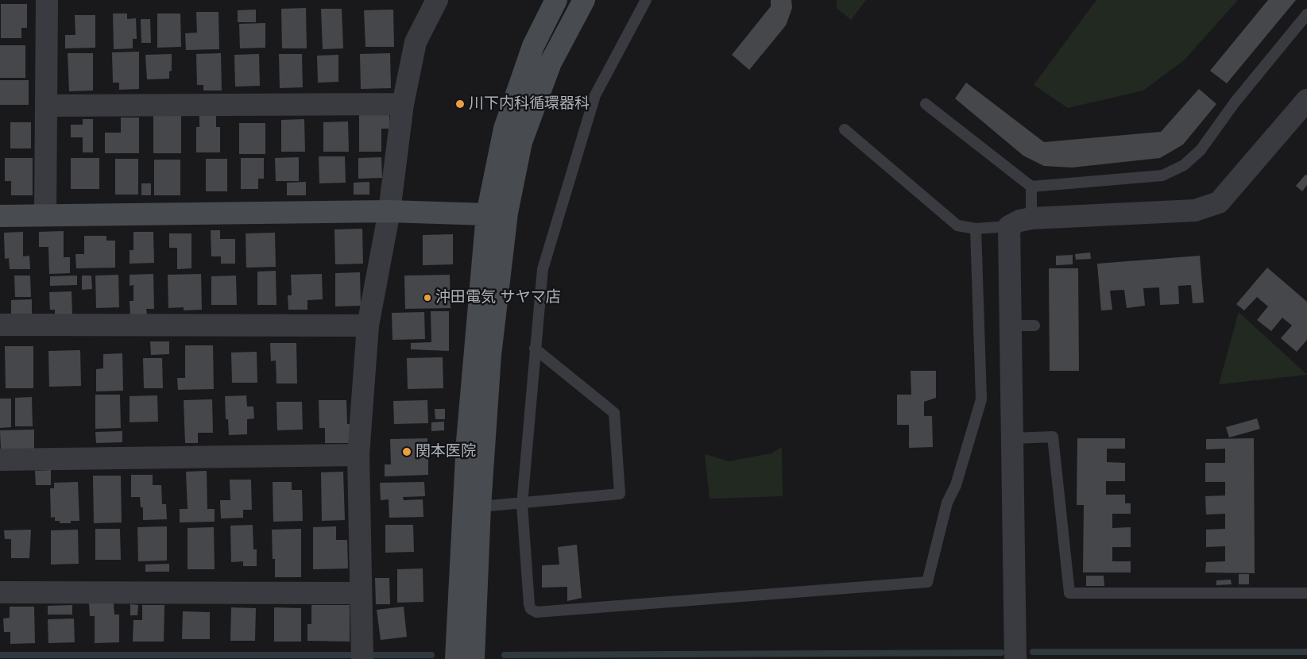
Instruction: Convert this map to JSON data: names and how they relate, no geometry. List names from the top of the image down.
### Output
{
  "places": ["川下内科循環器科", "沖田電気 サヤマ店", "関本医院"]
}
